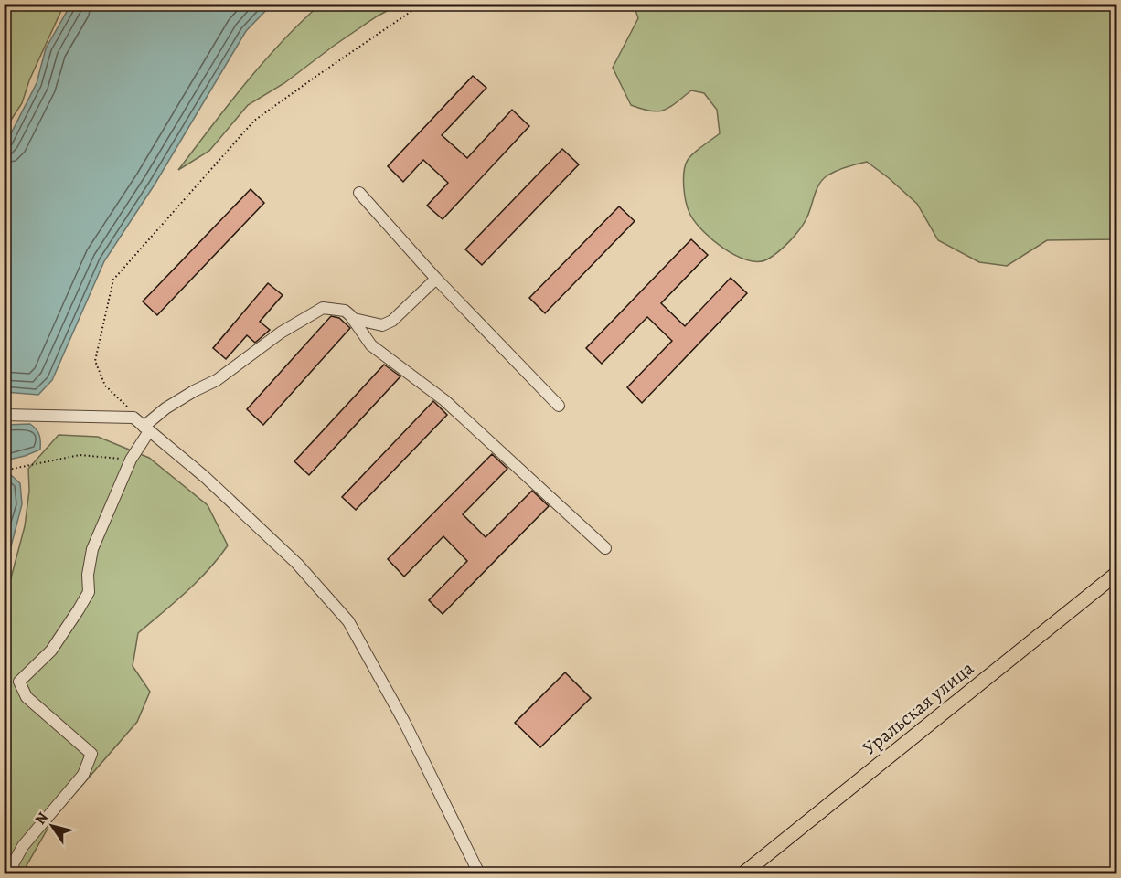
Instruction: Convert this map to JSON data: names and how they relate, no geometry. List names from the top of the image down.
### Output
{
  "streets": {
    "main road": ["Уральская улица"]
  },
  "north": "top left"
}
